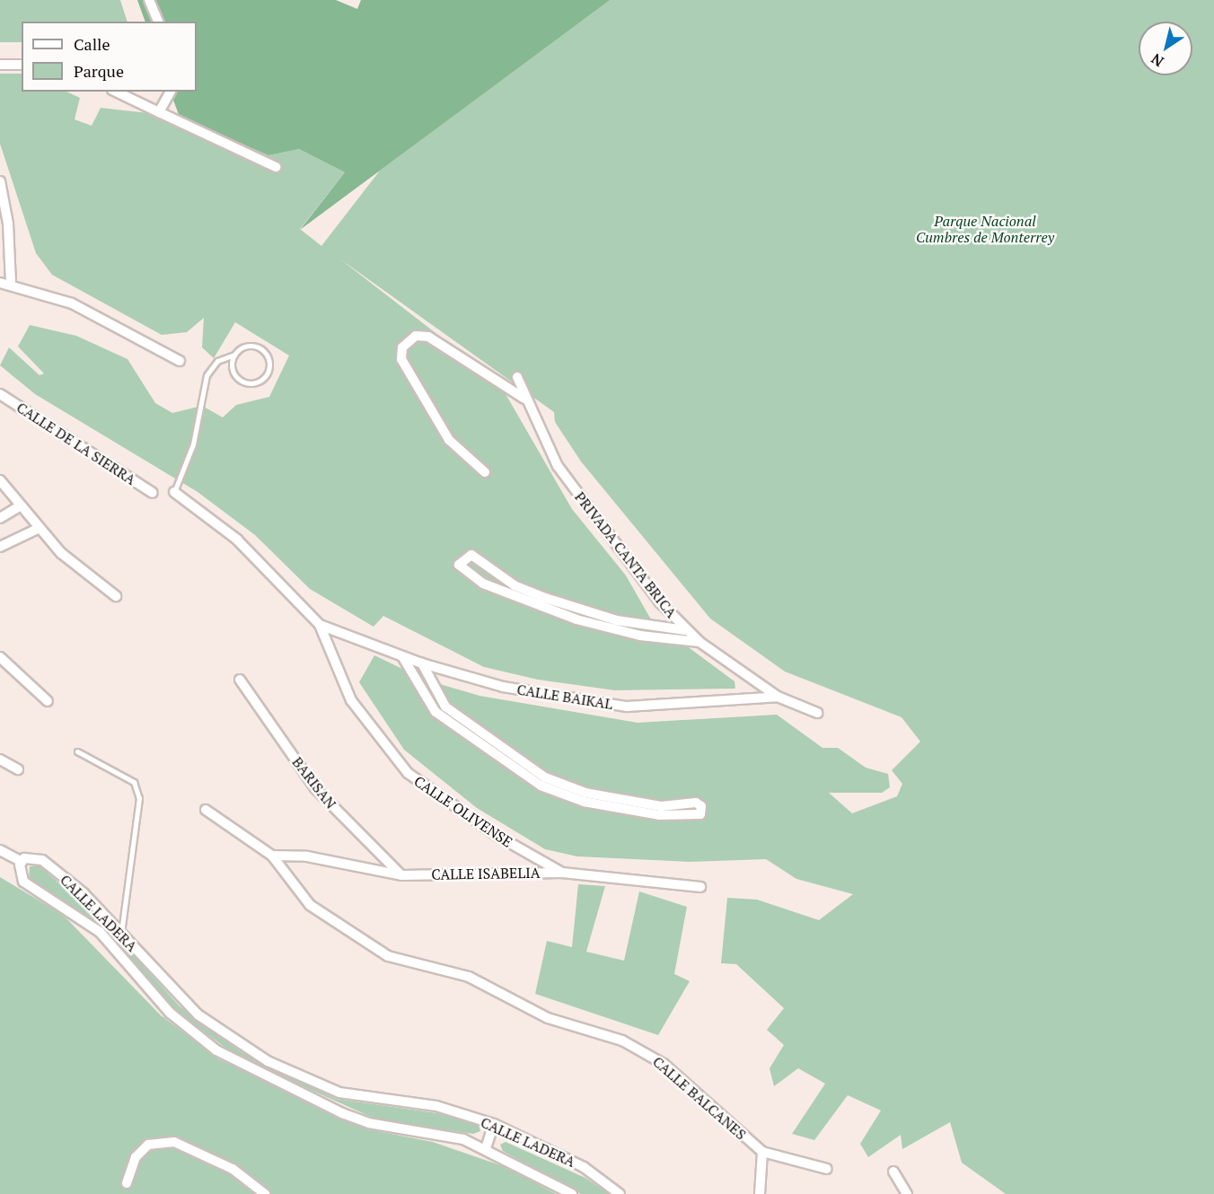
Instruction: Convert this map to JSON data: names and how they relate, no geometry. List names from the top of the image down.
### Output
{
  "streets": {
    "street": [
      "CALLE DE LA SIERRA",
      "PRIVADA CANTA BRICA",
      "CALLE BAIKAL",
      "BARISAN",
      "CALLE OLIVENSE",
      "CALLE ISABELIA",
      "CALLE LADERA",
      "CALLE BALCANES"
    ]
  },
  "crossings": [
    ["PRIVADA CANTA BRICA", "CALLE BAIKAL"],
    ["CALLE BAIKAL", "CALLE OLIVENSE"],
    ["BARISAN", "CALLE ISABELIA"],
    ["CALLE OLIVENSE", "CALLE ISABELIA"],
    ["CALLE ISABELIA", "CALLE BALCANES"]
  ],
  "parks": ["Parque Nacional Cumbres de Monterrey"],
  "legend": ["Calle", "Parque"],
  "north": "bottom left"
}
